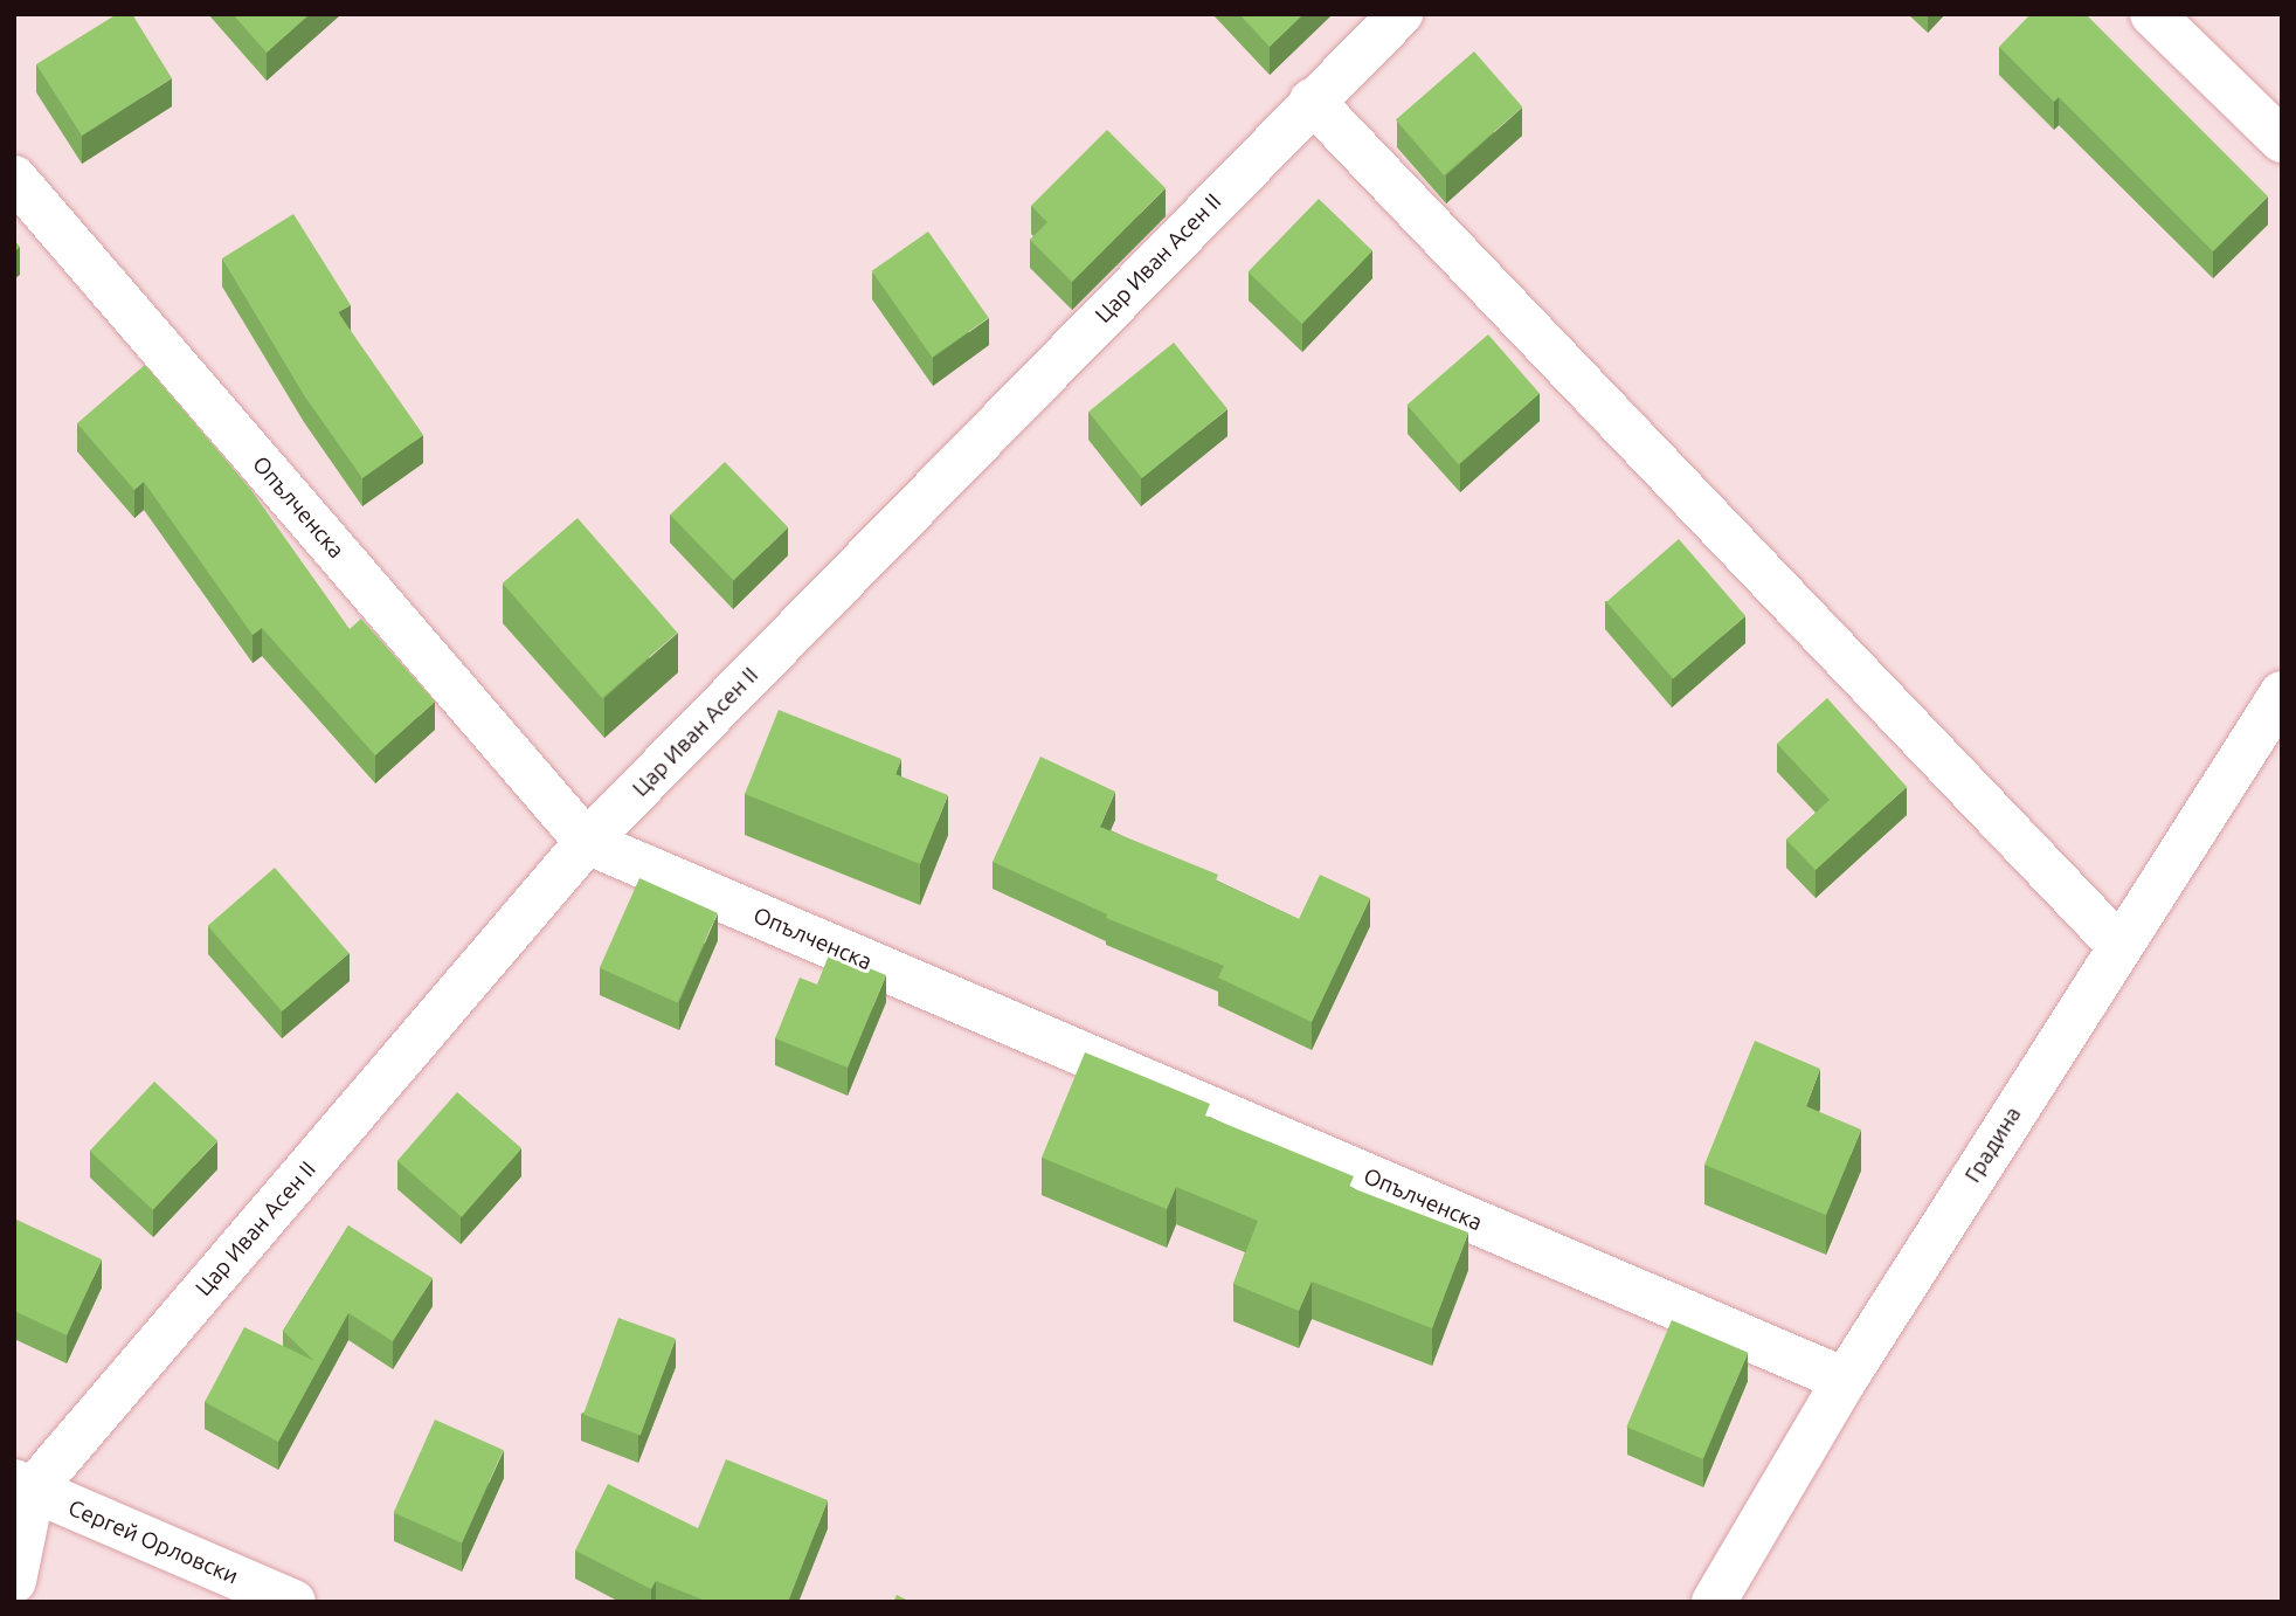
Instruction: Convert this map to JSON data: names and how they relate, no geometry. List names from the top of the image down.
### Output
{
  "streets": {
    "street": [
      "Цар Иван Асен II",
      "Опълченска",
      "Градина",
      "Сергей Орловски"
    ]
  },
  "crossings": [
    ["Цар Иван Асен II", "Опълченска"],
    ["Цар Иван Асен II", "Сергей Орловски"],
    ["Опълченска", "Градина"]
  ]
}
